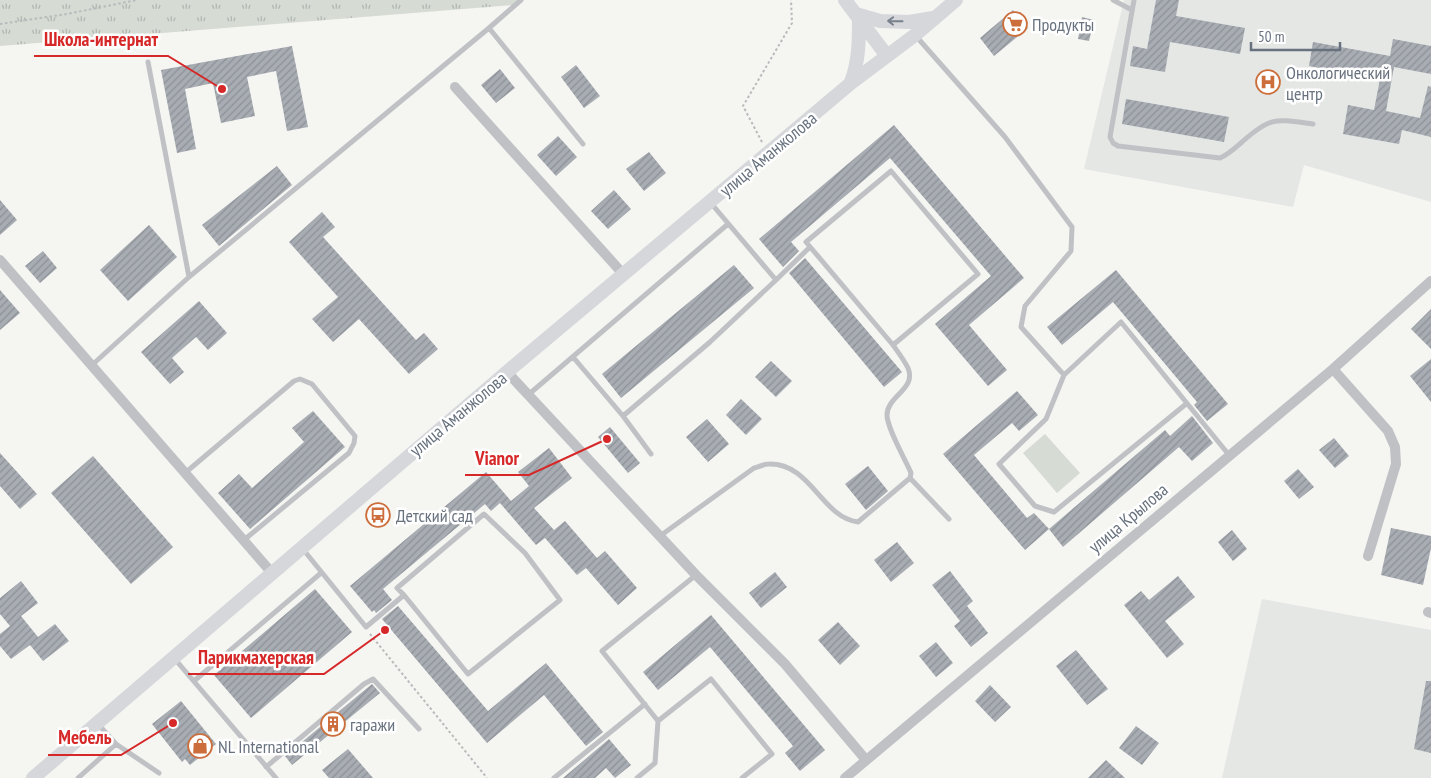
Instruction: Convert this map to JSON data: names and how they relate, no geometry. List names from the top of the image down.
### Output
{
  "streets": {
    "main road": ["улица Аманжолова"],
    "street": ["улица Крылова"]
  },
  "places": {
    "supermarket": ["Продукты"],
    "hospital": ["Онкологический центр"],
    "other": [
      "Школа-интернат",
      "Vianor",
      "Парикмахерская",
      "Мебель"
    ],
    "bus stop": ["Детский сад"],
    "building": ["гаражи"],
    "shop": ["NL International"]
  },
  "scale_bar": "50 m"
}
